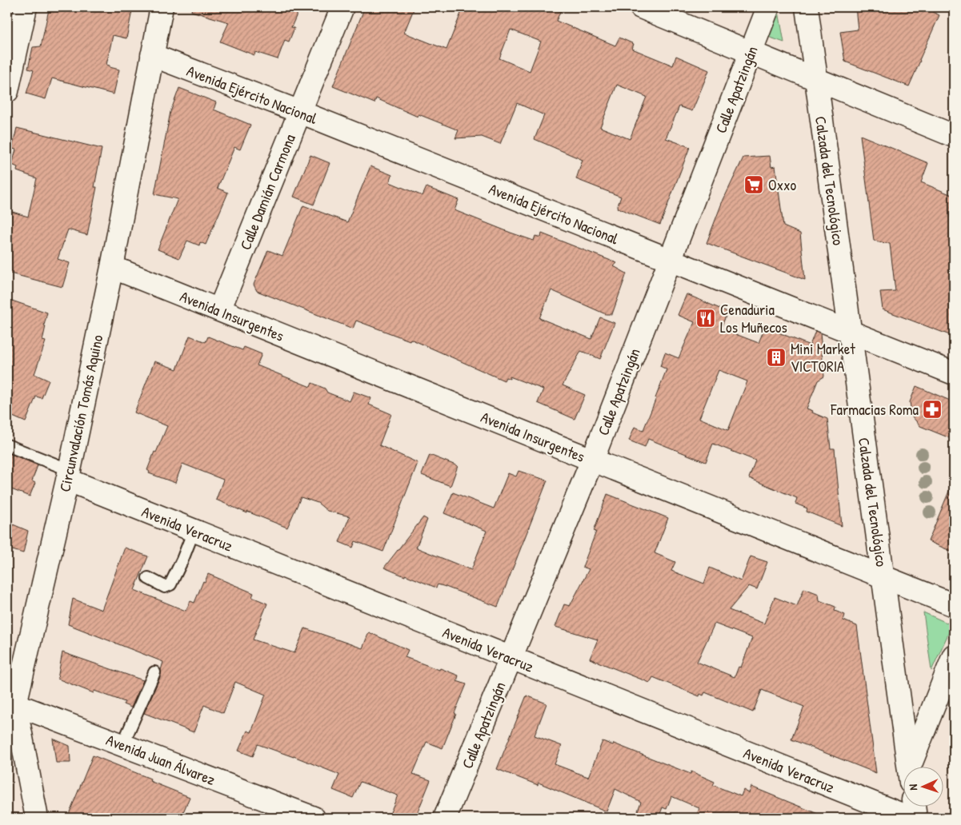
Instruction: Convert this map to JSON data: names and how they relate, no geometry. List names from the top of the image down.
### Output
{
  "streets": {
    "street": [
      "Calle Apatzingán",
      "Avenida Ejército Nacional",
      "Calzada del Tecnológico",
      "Calle Damián Carmona",
      "Avenida Insurgentes",
      "Circunvalación Tomás Aquino",
      "Avenida Veracruz",
      "Avenida Juan Álvarez"
    ]
  },
  "crossings": [
    ["Calle Apatzingán", "Avenida Ejército Nacional"],
    ["Calle Apatzingán", "Avenida Insurgentes"],
    ["Calle Apatzingán", "Avenida Veracruz"],
    ["Avenida Ejército Nacional", "Calzada del Tecnológico"],
    ["Avenida Ejército Nacional", "Calle Damián Carmona"],
    ["Avenida Ejército Nacional", "Circunvalación Tomás Aquino"],
    ["Calzada del Tecnológico", "Avenida Insurgentes"],
    ["Calle Damián Carmona", "Avenida Insurgentes"],
    ["Avenida Insurgentes", "Circunvalación Tomás Aquino"],
    ["Circunvalación Tomás Aquino", "Avenida Veracruz"],
    ["Circunvalación Tomás Aquino", "Avenida Juan Álvarez"]
  ],
  "places": {
    "supermarket": ["Oxxo"],
    "restaurant": ["Cenaduria Los Muñecos"],
    "building": ["Mini Market VICTORIA"],
    "pharmacy": ["Farmacias Roma"]
  },
  "north": "left"
}
